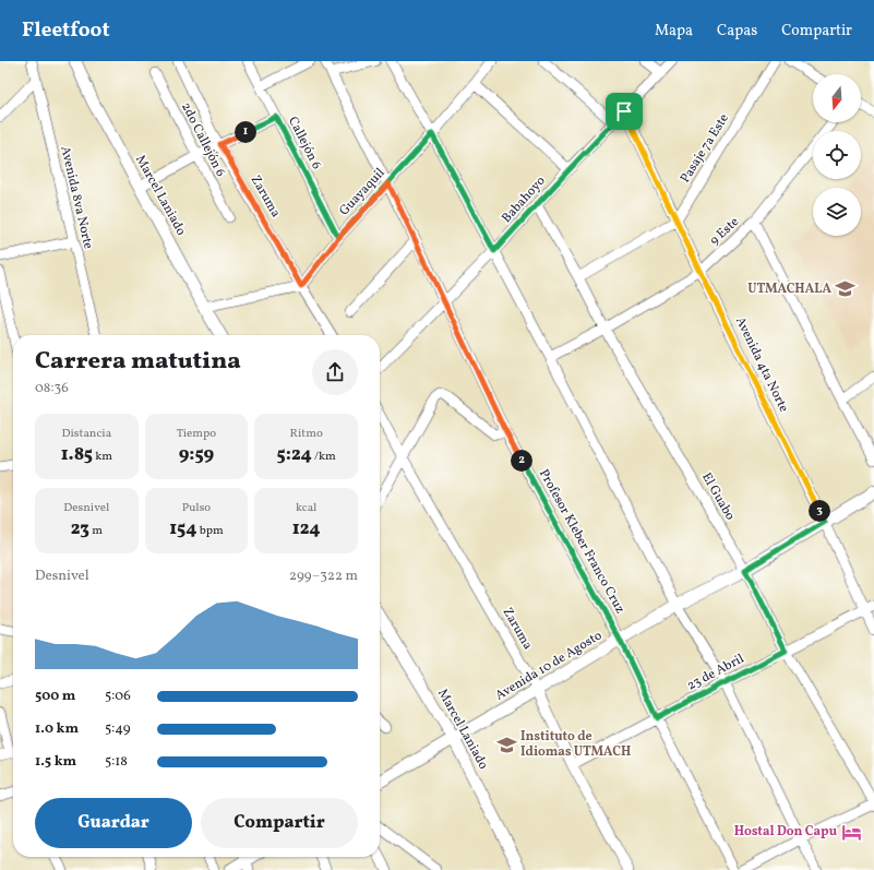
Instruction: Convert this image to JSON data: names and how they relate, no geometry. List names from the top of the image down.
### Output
{
  "streets": {
    "street": [
      "2do Callejón 6",
      "Callejón 6",
      "Pasaje 7a Este",
      "Guayaquil",
      "Marcel Laniado",
      "Zaruma",
      "Avenida 8va Norte",
      "Babahoyo",
      "9 Este",
      "Avenida 4ta Norte",
      "El Guabo",
      "Profesor Kleber Franco Cruz",
      "Avenida 10 de Agosto",
      "23 de Abril"
    ]
  },
  "crossings": [
    ["Callejón 6", "Guayaquil"],
    ["Pasaje 7a Este", "Avenida 4ta Norte"],
    ["Pasaje 7a Este", "El Guabo"],
    ["Guayaquil", "Zaruma"],
    ["Guayaquil", "Profesor Kleber Franco Cruz"],
    ["Marcel Laniado", "Avenida 10 de Agosto"],
    ["Zaruma", "Avenida 10 de Agosto"],
    ["Zaruma", "23 de Abril"],
    ["Babahoyo", "Avenida 4ta Norte"],
    ["Babahoyo", "El Guabo"],
    ["Babahoyo", "Profesor Kleber Franco Cruz"],
    ["9 Este", "Avenida 4ta Norte"],
    ["9 Este", "El Guabo"],
    ["Avenida 4ta Norte", "Avenida 10 de Agosto"],
    ["Avenida 4ta Norte", "23 de Abril"],
    ["El Guabo", "Avenida 10 de Agosto"],
    ["El Guabo", "23 de Abril"],
    ["Profesor Kleber Franco Cruz", "Avenida 10 de Agosto"],
    ["Profesor Kleber Franco Cruz", "23 de Abril"]
  ],
  "places": {
    "school or university": ["UTMACHALA", "Instituto de Idiomas UTMACH"],
    "hotel": ["Hostal Don Capu"]
  },
  "north": "bottom",
  "page": {
    "header": "Fleetfoot",
    "nav": ["Mapa", "Capas", "Compartir"],
    "pins": ["1", "2", "3"],
    "heading": ["Carrera matutina", "08:36"],
    "stats": [
      ["Distancia", "1.85 km"],
      ["Tiempo", "9:59"],
      ["Ritmo", "5:24 /km"],
      ["Desnivel", "23 m"],
      ["Pulso", "154 bpm"],
      ["kcal", "124"]
    ],
    "chart": ["Desnivel", "299–322 m"],
    "list": [
      {
        "name": "500 m",
        "note": "5:06"
      },
      {
        "name": "1.0 km",
        "note": "5:49"
      },
      {
        "name": "1.5 km",
        "note": "5:18"
      }
    ],
    "buttons": ["Guardar", "Compartir"]
  }
}
